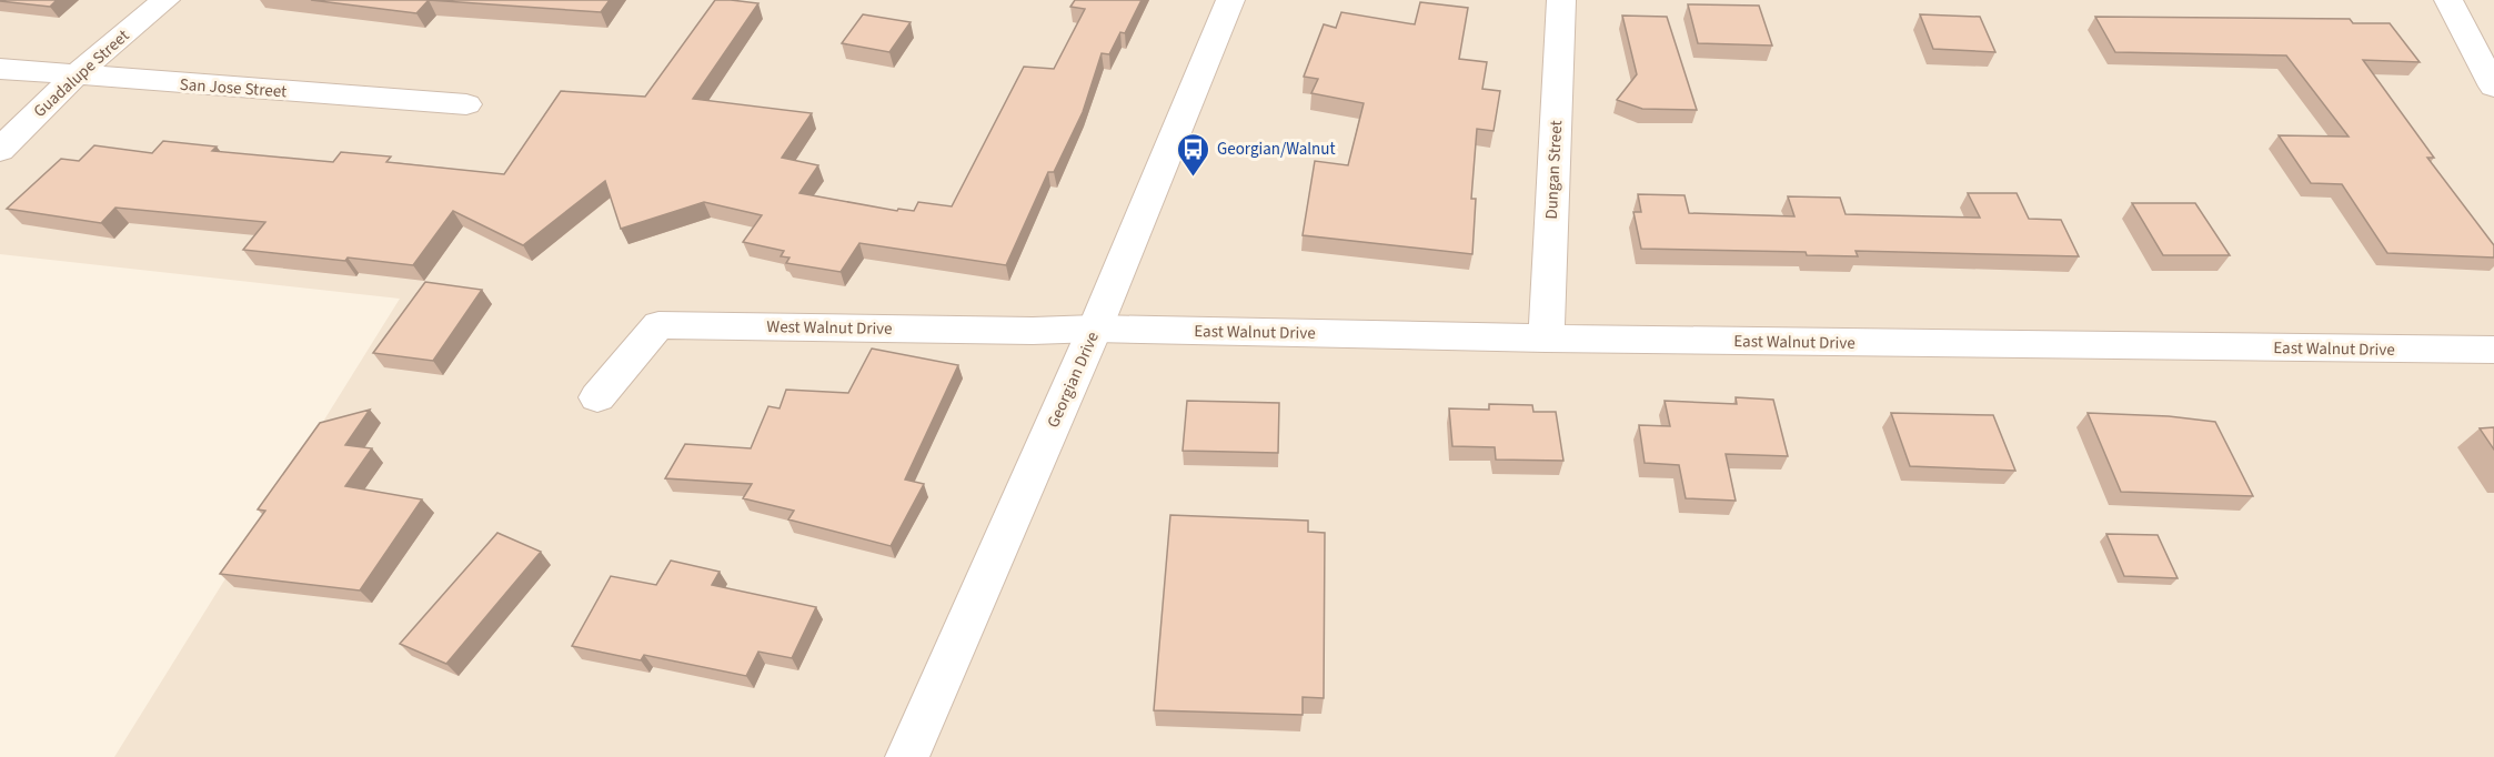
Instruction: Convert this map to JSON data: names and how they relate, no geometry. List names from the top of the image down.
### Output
{
  "streets": {
    "street": [
      "Guadalupe Street",
      "San Jose Street",
      "Dungan Street",
      "West Walnut Drive",
      "East Walnut Drive",
      "Georgian Drive"
    ]
  },
  "crossings": [
    ["Guadalupe Street", "San Jose Street"],
    ["Dungan Street", "East Walnut Drive"],
    ["West Walnut Drive", "East Walnut Drive"],
    ["West Walnut Drive", "Georgian Drive"],
    ["East Walnut Drive", "Georgian Drive"]
  ],
  "places": {
    "bus stop": ["Georgian/Walnut"]
  }
}
